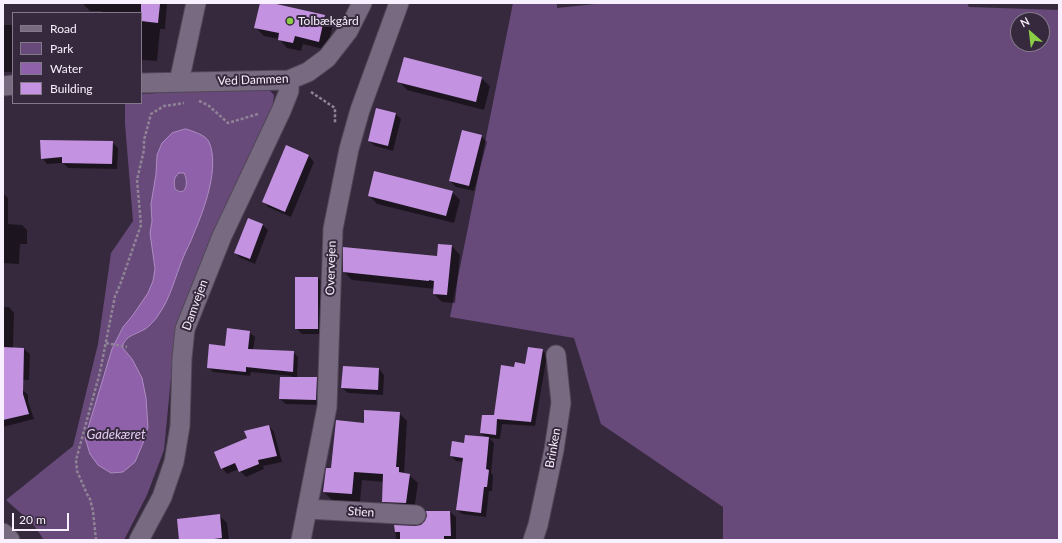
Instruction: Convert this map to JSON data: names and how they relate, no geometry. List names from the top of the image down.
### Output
{
  "streets": {
    "street": [
      "Ved Dammen",
      "Overvejen",
      "Damvejen",
      "Brinken",
      "Stien"
    ]
  },
  "crossings": [
    ["Ved Dammen", "Damvejen"],
    ["Overvejen", "Stien"]
  ],
  "water": ["Gadekæret"],
  "places": ["Tolbækgård"],
  "legend": [
    "Road",
    "Park",
    "Water",
    "Building"
  ],
  "scale_bar": "20 m",
  "north": "top left"
}
